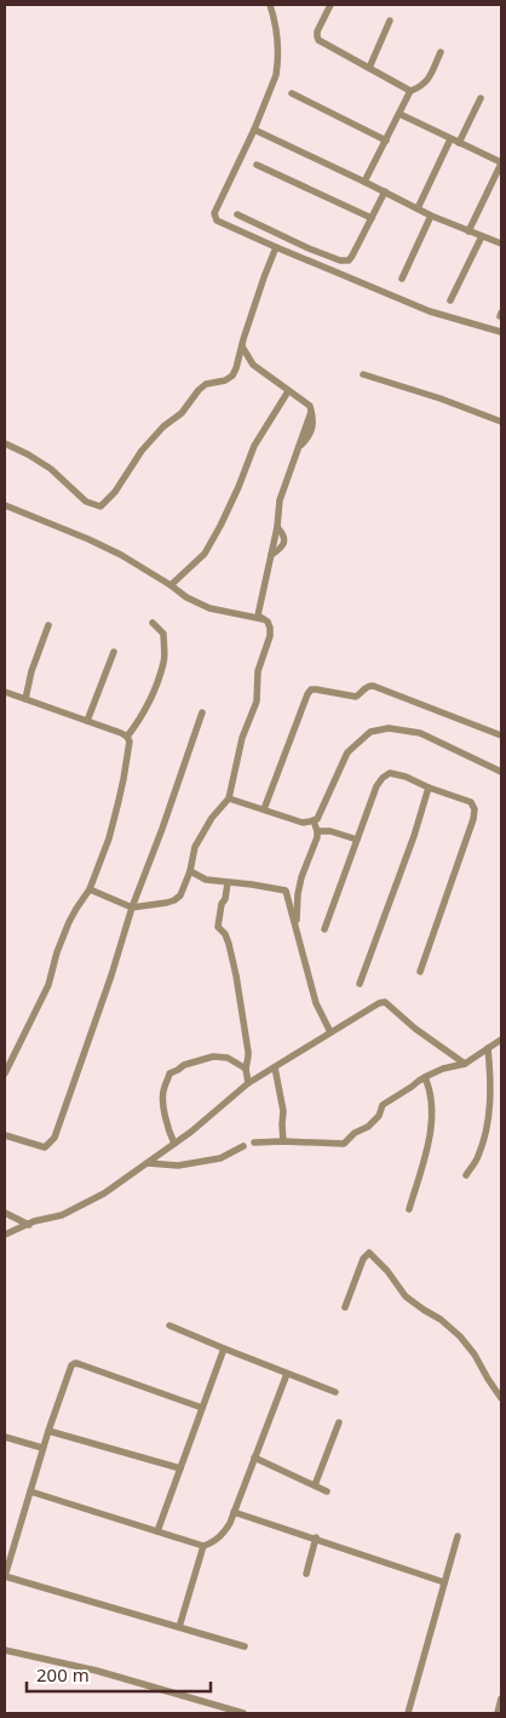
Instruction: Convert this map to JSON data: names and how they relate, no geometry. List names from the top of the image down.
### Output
{
  "scale_bar": "200 m"
}
